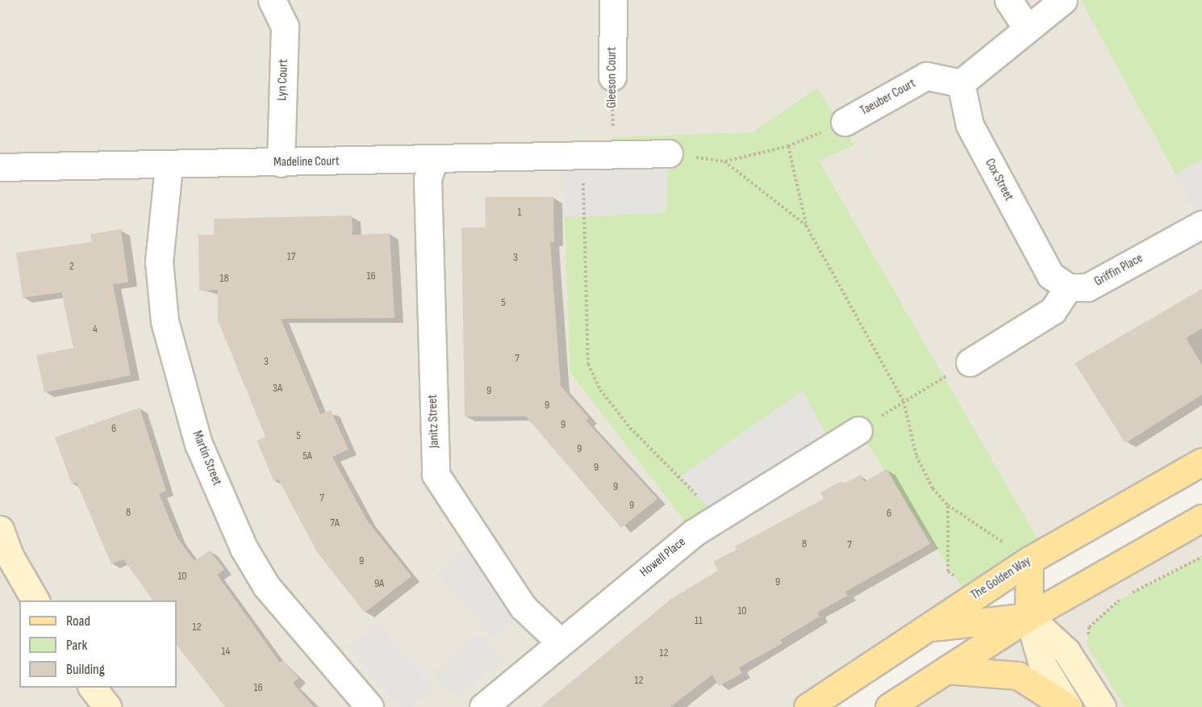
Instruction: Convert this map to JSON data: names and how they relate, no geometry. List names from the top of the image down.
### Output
{
  "streets": {
    "main road": ["The Golden Way"],
    "street": [
      "Gleeson Court",
      "Lyn Court",
      "Taeuber Court",
      "Madeline Court",
      "Cox Street",
      "Griffin Place",
      "Janitz Street",
      "Martin Street",
      "Howell Place"
    ]
  },
  "crossings": [
    ["Gleeson Court", "Madeline Court"],
    ["Lyn Court", "Madeline Court"],
    ["Taeuber Court", "Cox Street"],
    ["Madeline Court", "Janitz Street"],
    ["Madeline Court", "Martin Street"],
    ["Cox Street", "Griffin Place"],
    ["Janitz Street", "Howell Place"]
  ],
  "house_numbers": [
    "1",
    "17",
    "3",
    "2",
    "16",
    "18",
    "5",
    "4",
    "7",
    "3",
    "3A",
    "9",
    "9",
    "9",
    "6",
    "5",
    "9",
    "5A",
    "9",
    "9",
    "7",
    "9",
    "8",
    "6",
    "7A",
    "8",
    "7",
    "9",
    "10",
    "9",
    "9A",
    "10",
    "11",
    "12",
    "14",
    "12",
    "12",
    "16"
  ],
  "legend": ["Road", "Park", "Building"]
}
